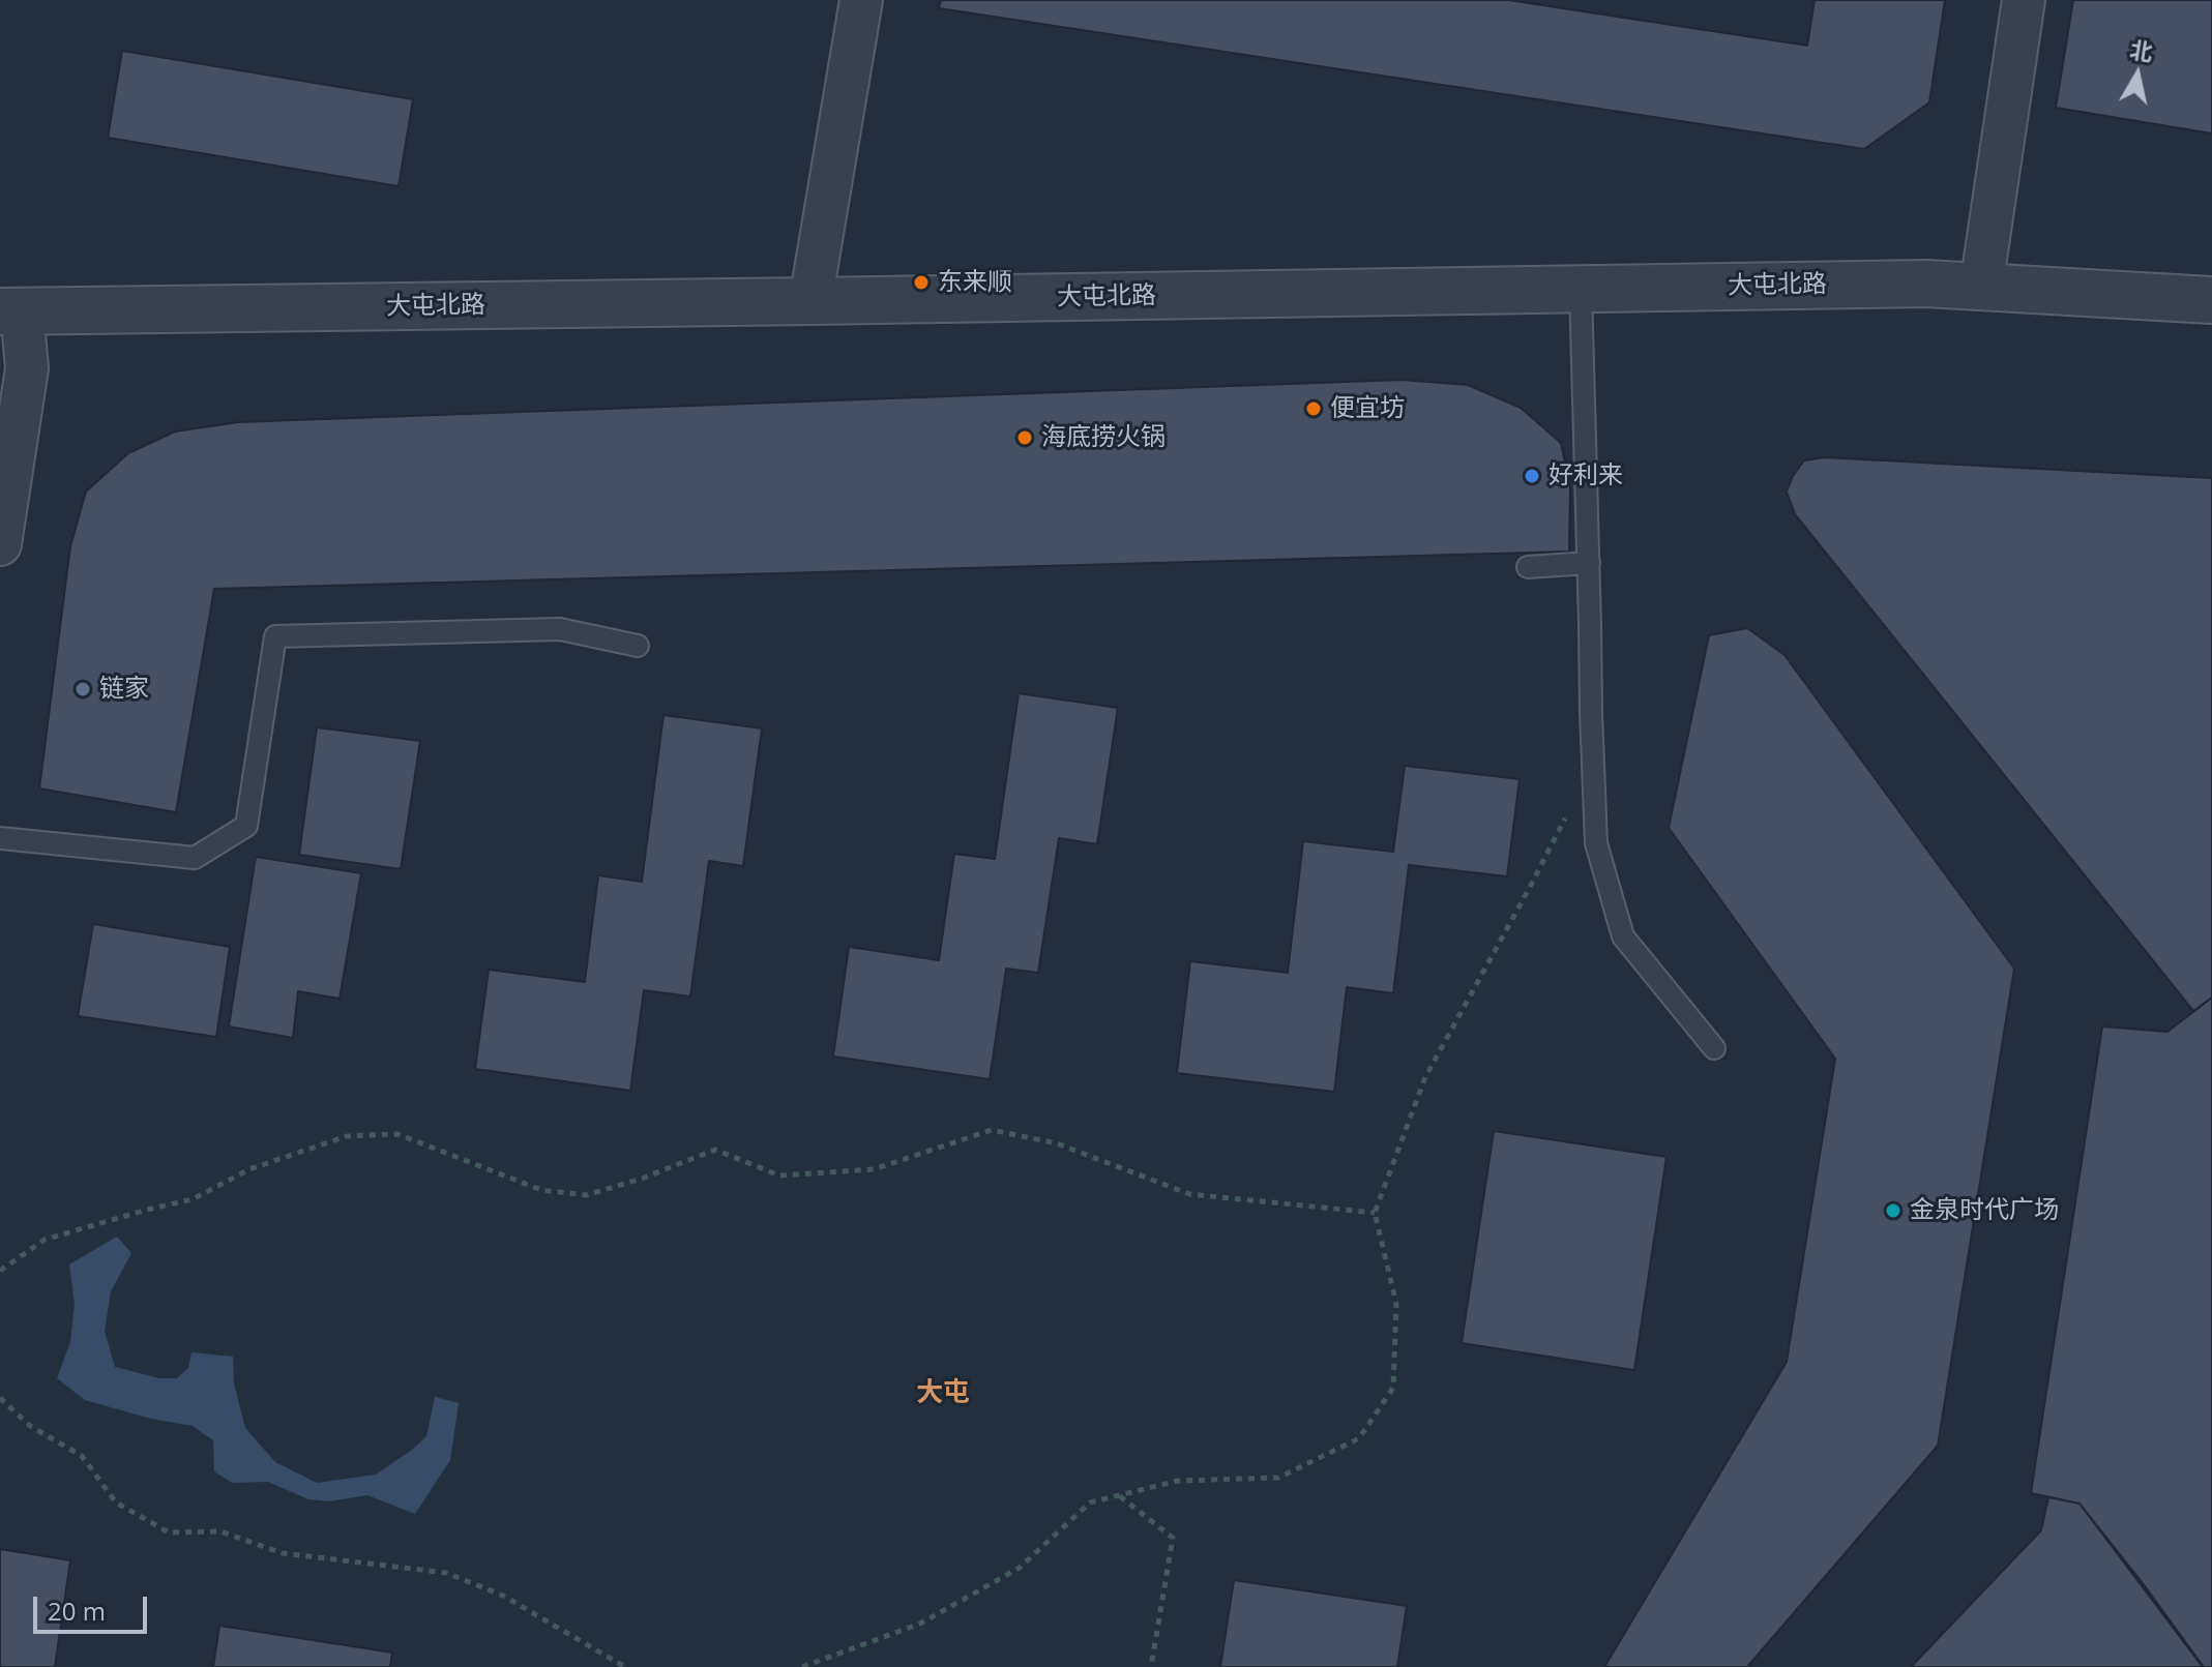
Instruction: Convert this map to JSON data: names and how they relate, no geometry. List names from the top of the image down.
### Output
{
  "streets": {
    "street": ["大屯北路"]
  },
  "districts": ["大屯"],
  "places": [
    "东来顺",
    "便宜坊",
    "海底捞火锅",
    "好利来",
    "链家",
    "金泉时代广场"
  ],
  "scale_bar": "20 m",
  "north": "top"
}
